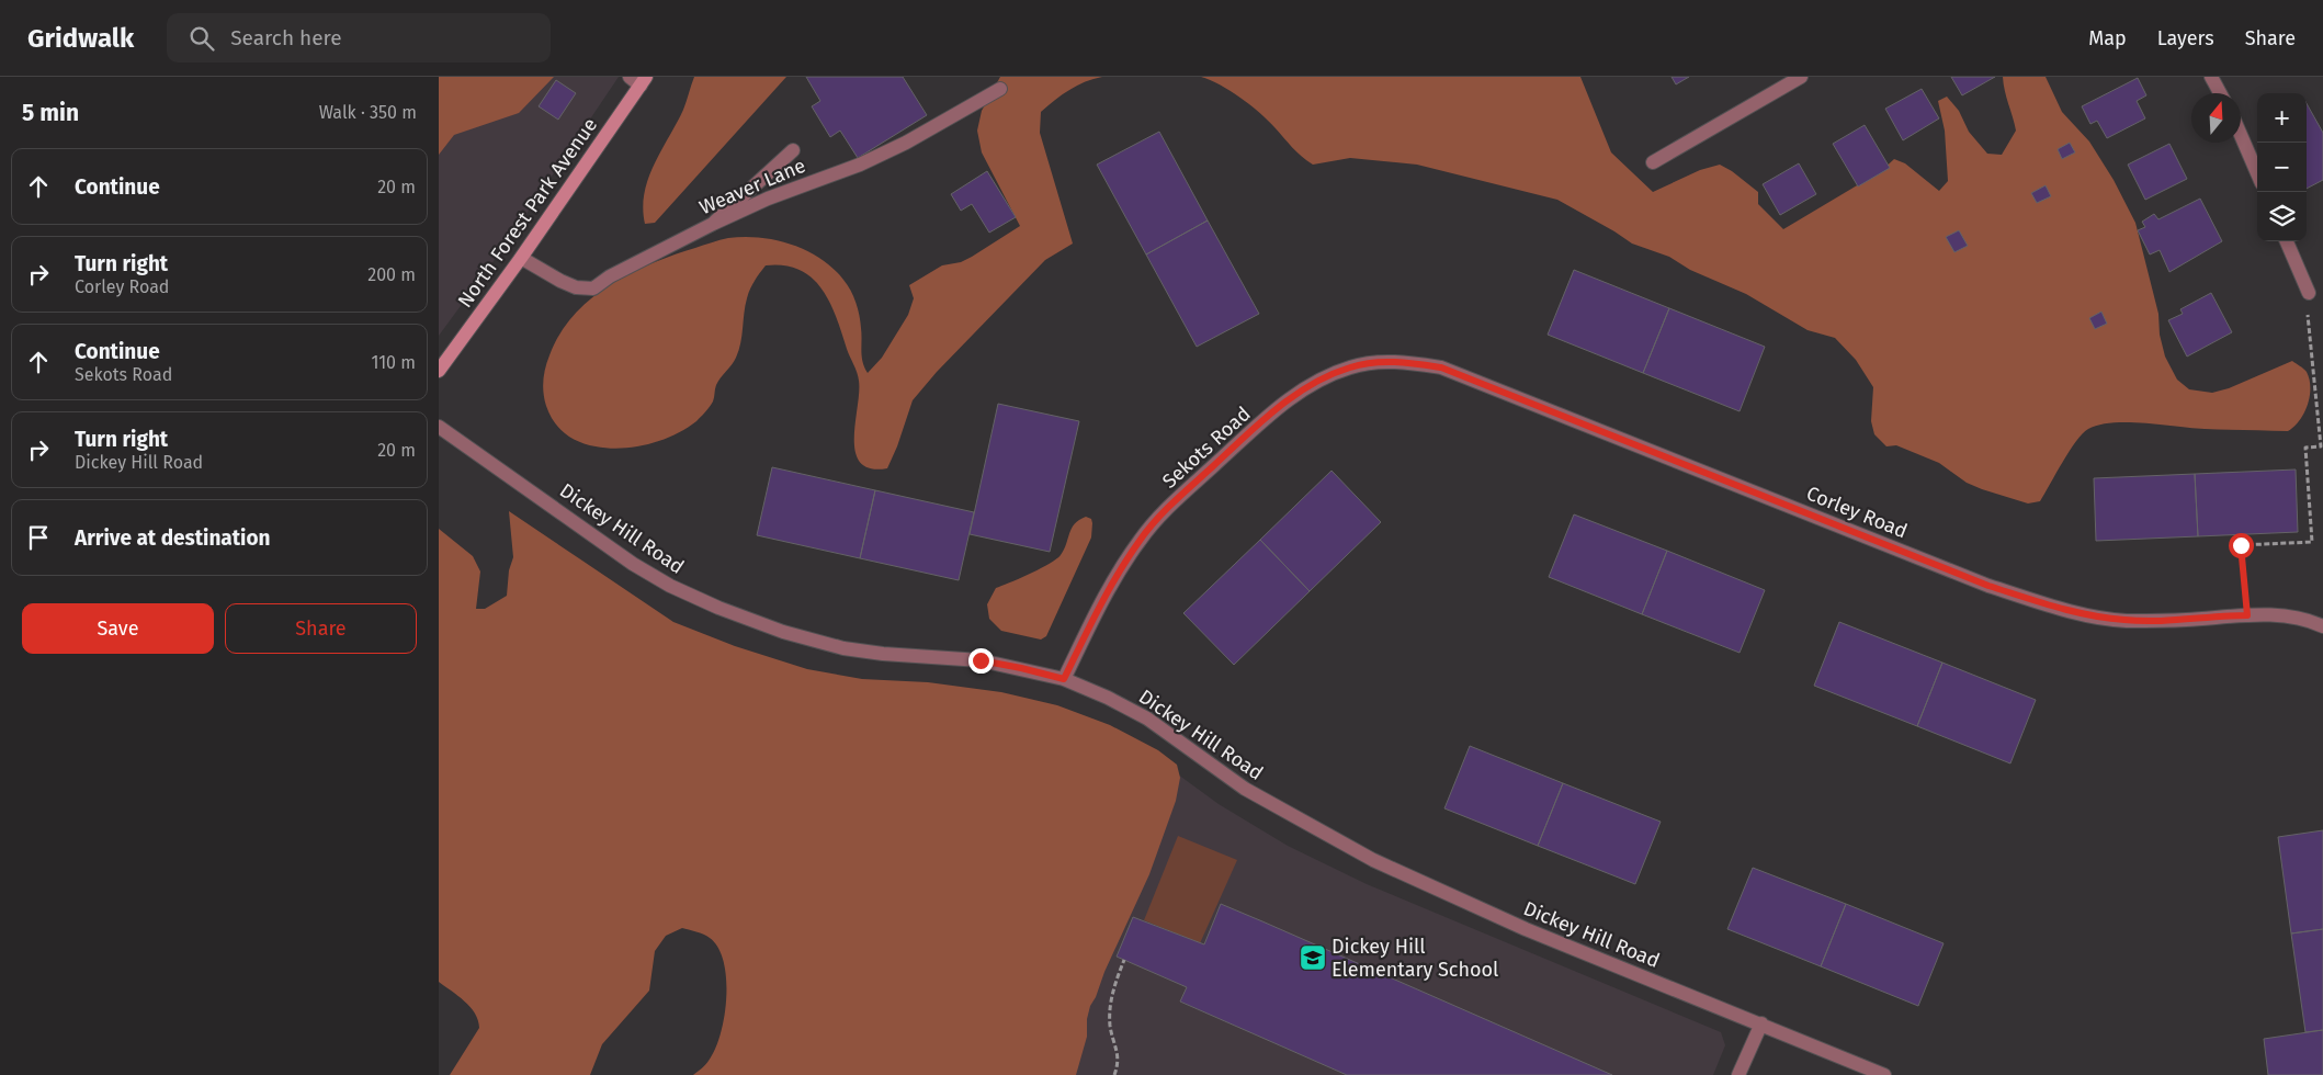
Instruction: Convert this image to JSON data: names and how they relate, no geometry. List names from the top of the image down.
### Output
{
  "streets": {
    "main road": ["North Forest Park Avenue"],
    "street": [
      "Weaver Lane",
      "Sekots Road",
      "Corley Road",
      "Dickey Hill Road"
    ]
  },
  "crossings": [
    ["Weaver Lane", "North Forest Park Avenue"],
    ["Sekots Road", "Corley Road"],
    ["Sekots Road", "Dickey Hill Road"]
  ],
  "places": {
    "school or university": ["Dickey Hill Elementary School"]
  },
  "north": "top",
  "page": {
    "header": "Gridwalk",
    "search": "Search here",
    "nav": ["Map", "Layers", "Share"],
    "heading": ["5 min", "Walk · 350 m"],
    "map_buttons": ["+", "−"],
    "list": [
      ["Continue", "20 m"],
      ["Turn right", "Corley Road", "200 m"],
      ["Continue", "Sekots Road", "110 m"],
      ["Turn right", "Dickey Hill Road", "20 m"],
      "Arrive at destination"
    ],
    "buttons": ["Save", "Share"]
  }
}
